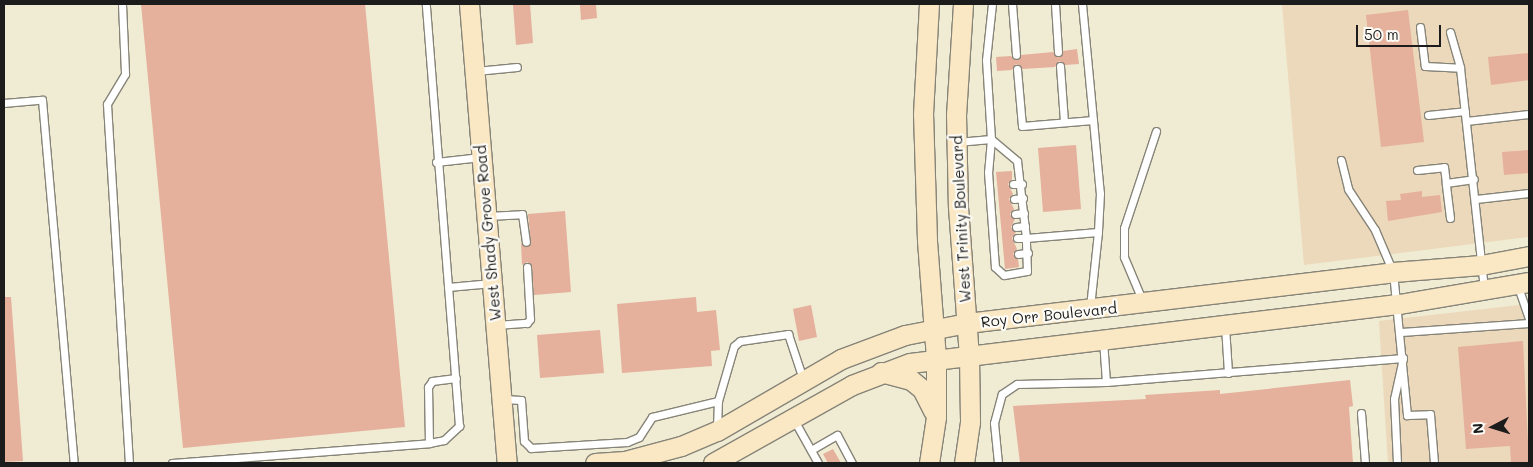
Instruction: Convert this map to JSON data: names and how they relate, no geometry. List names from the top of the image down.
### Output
{
  "streets": {
    "main road": ["West Trinity Boulevard", "West Shady Grove Road", "Roy Orr Boulevard"]
  },
  "crossings": [
    ["West Trinity Boulevard", "Roy Orr Boulevard"]
  ],
  "scale_bar": "50 m",
  "north": "left"
}
